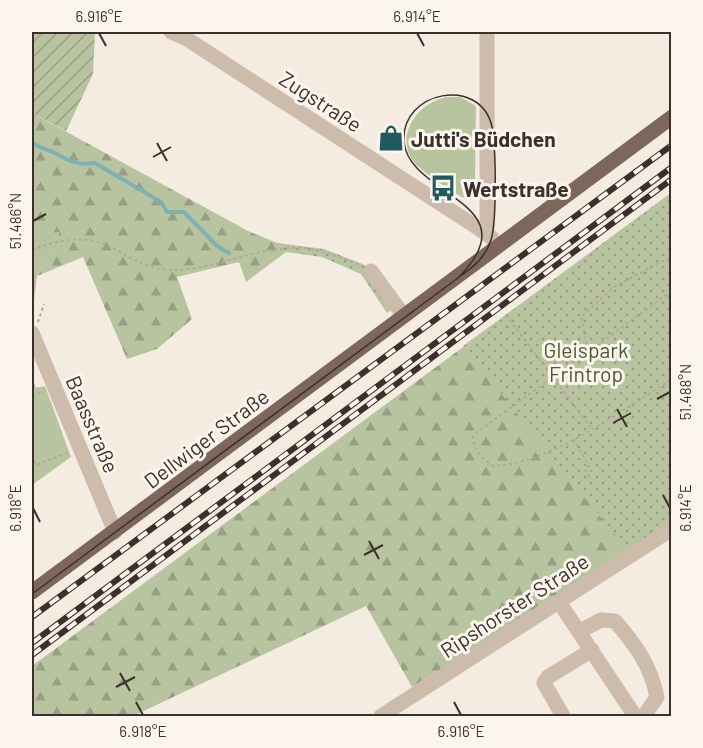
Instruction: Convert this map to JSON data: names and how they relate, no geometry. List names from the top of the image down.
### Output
{
  "streets": {
    "main road": ["Dellwiger Straße"],
    "street": ["Zugstraße", "Baasstraße", "Ripshorster Straße"]
  },
  "crossings": [
    ["Zugstraße", "Dellwiger Straße"],
    ["Baasstraße", "Dellwiger Straße"]
  ],
  "parks": ["Gleispark Frintrop"],
  "places": {
    "shop": ["Jutti's Büdchen"],
    "bus stop": ["Wertstraße"]
  },
  "coordinates": [
    "6.916°E",
    "6.914°E",
    "51.486°N",
    "51.488°N",
    "6.918°E"
  ]
}
